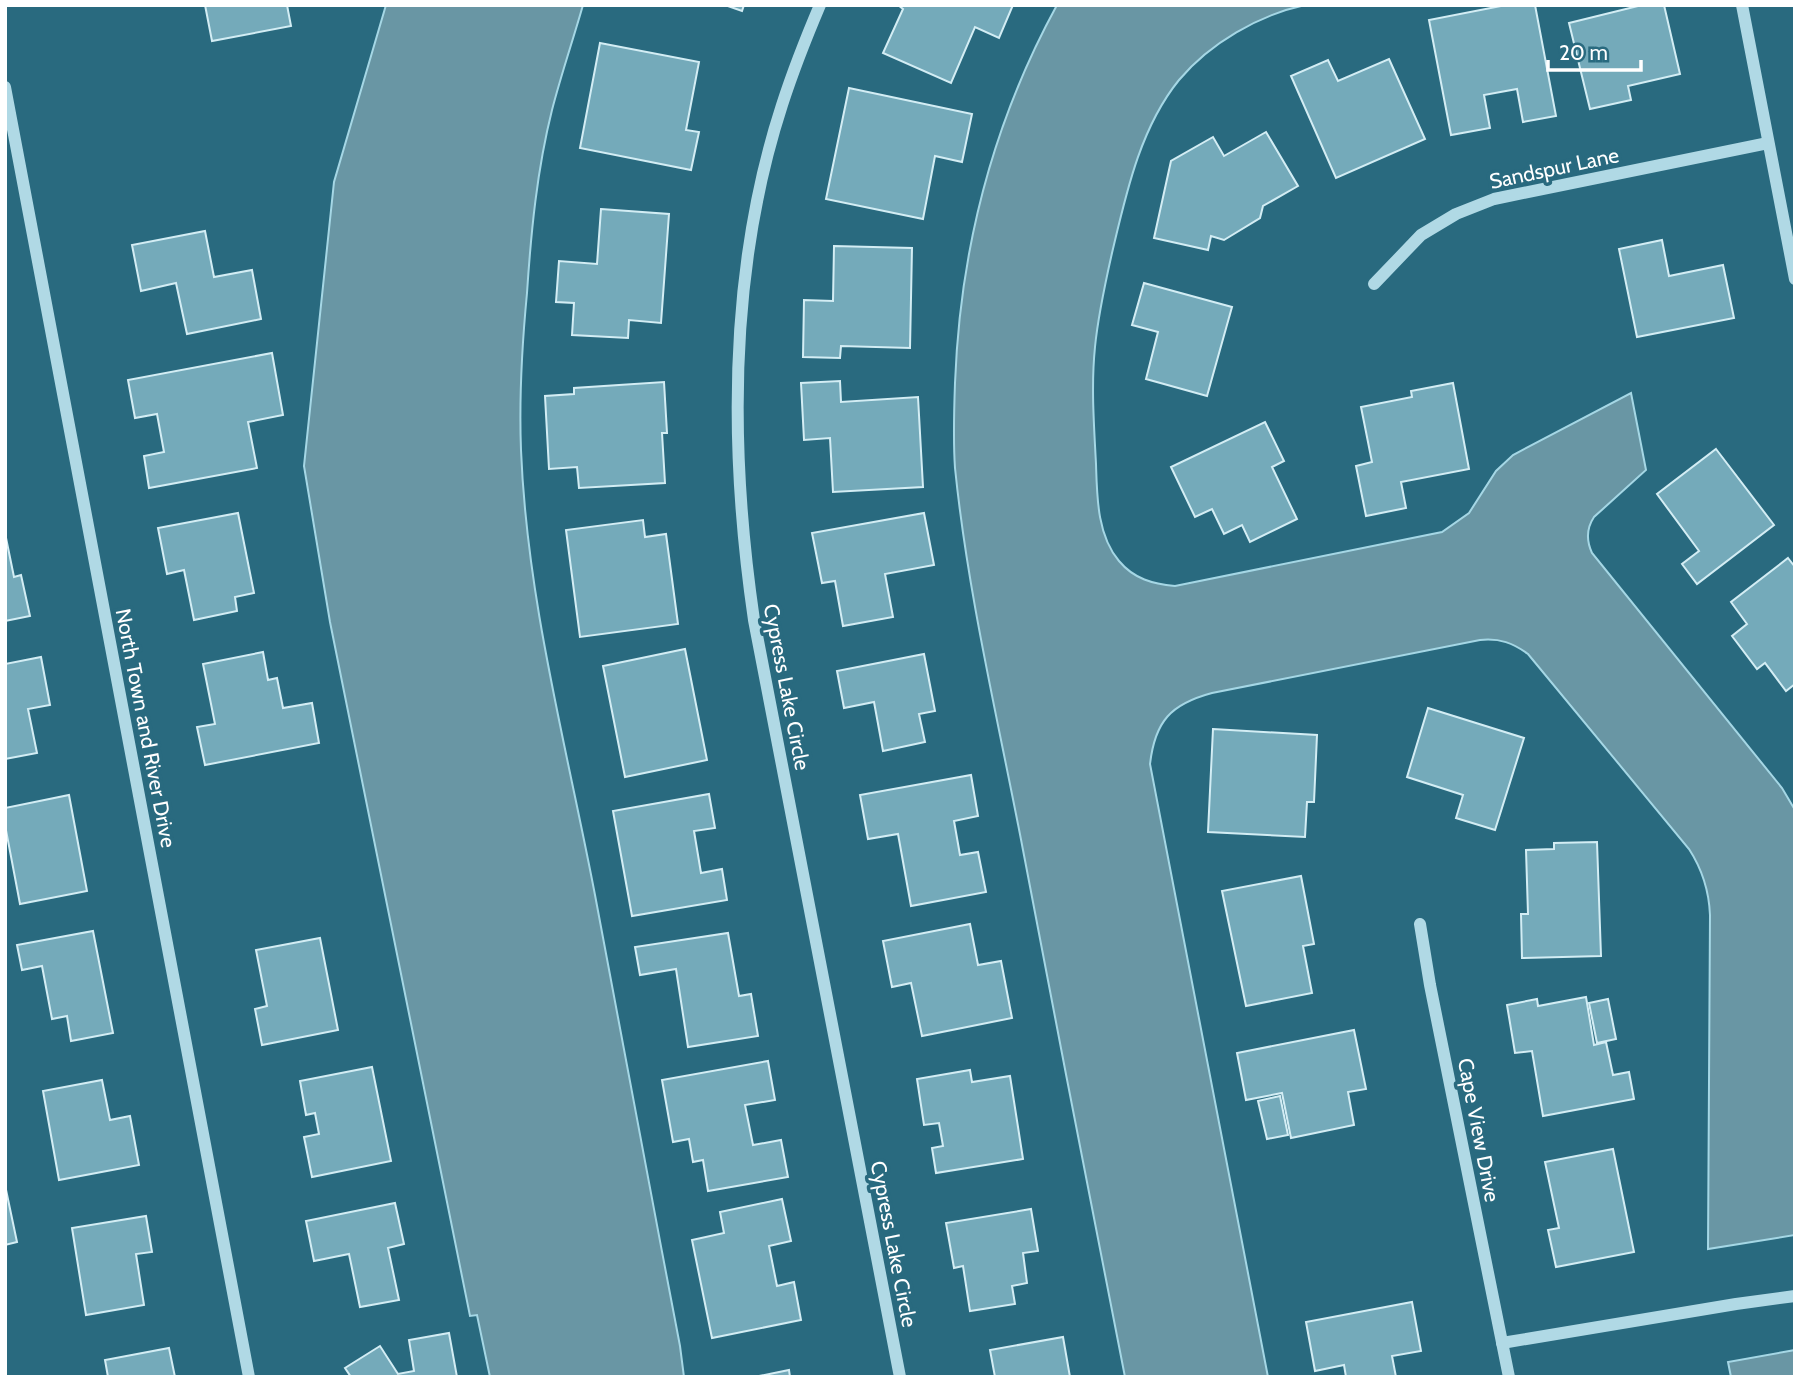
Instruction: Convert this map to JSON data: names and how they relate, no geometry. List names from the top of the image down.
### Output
{
  "streets": {
    "street": [
      "Sandspur Lane",
      "Cypress Lake Circle",
      "North Town and River Drive",
      "Cape View Drive"
    ]
  },
  "scale_bar": "20 m"
}
